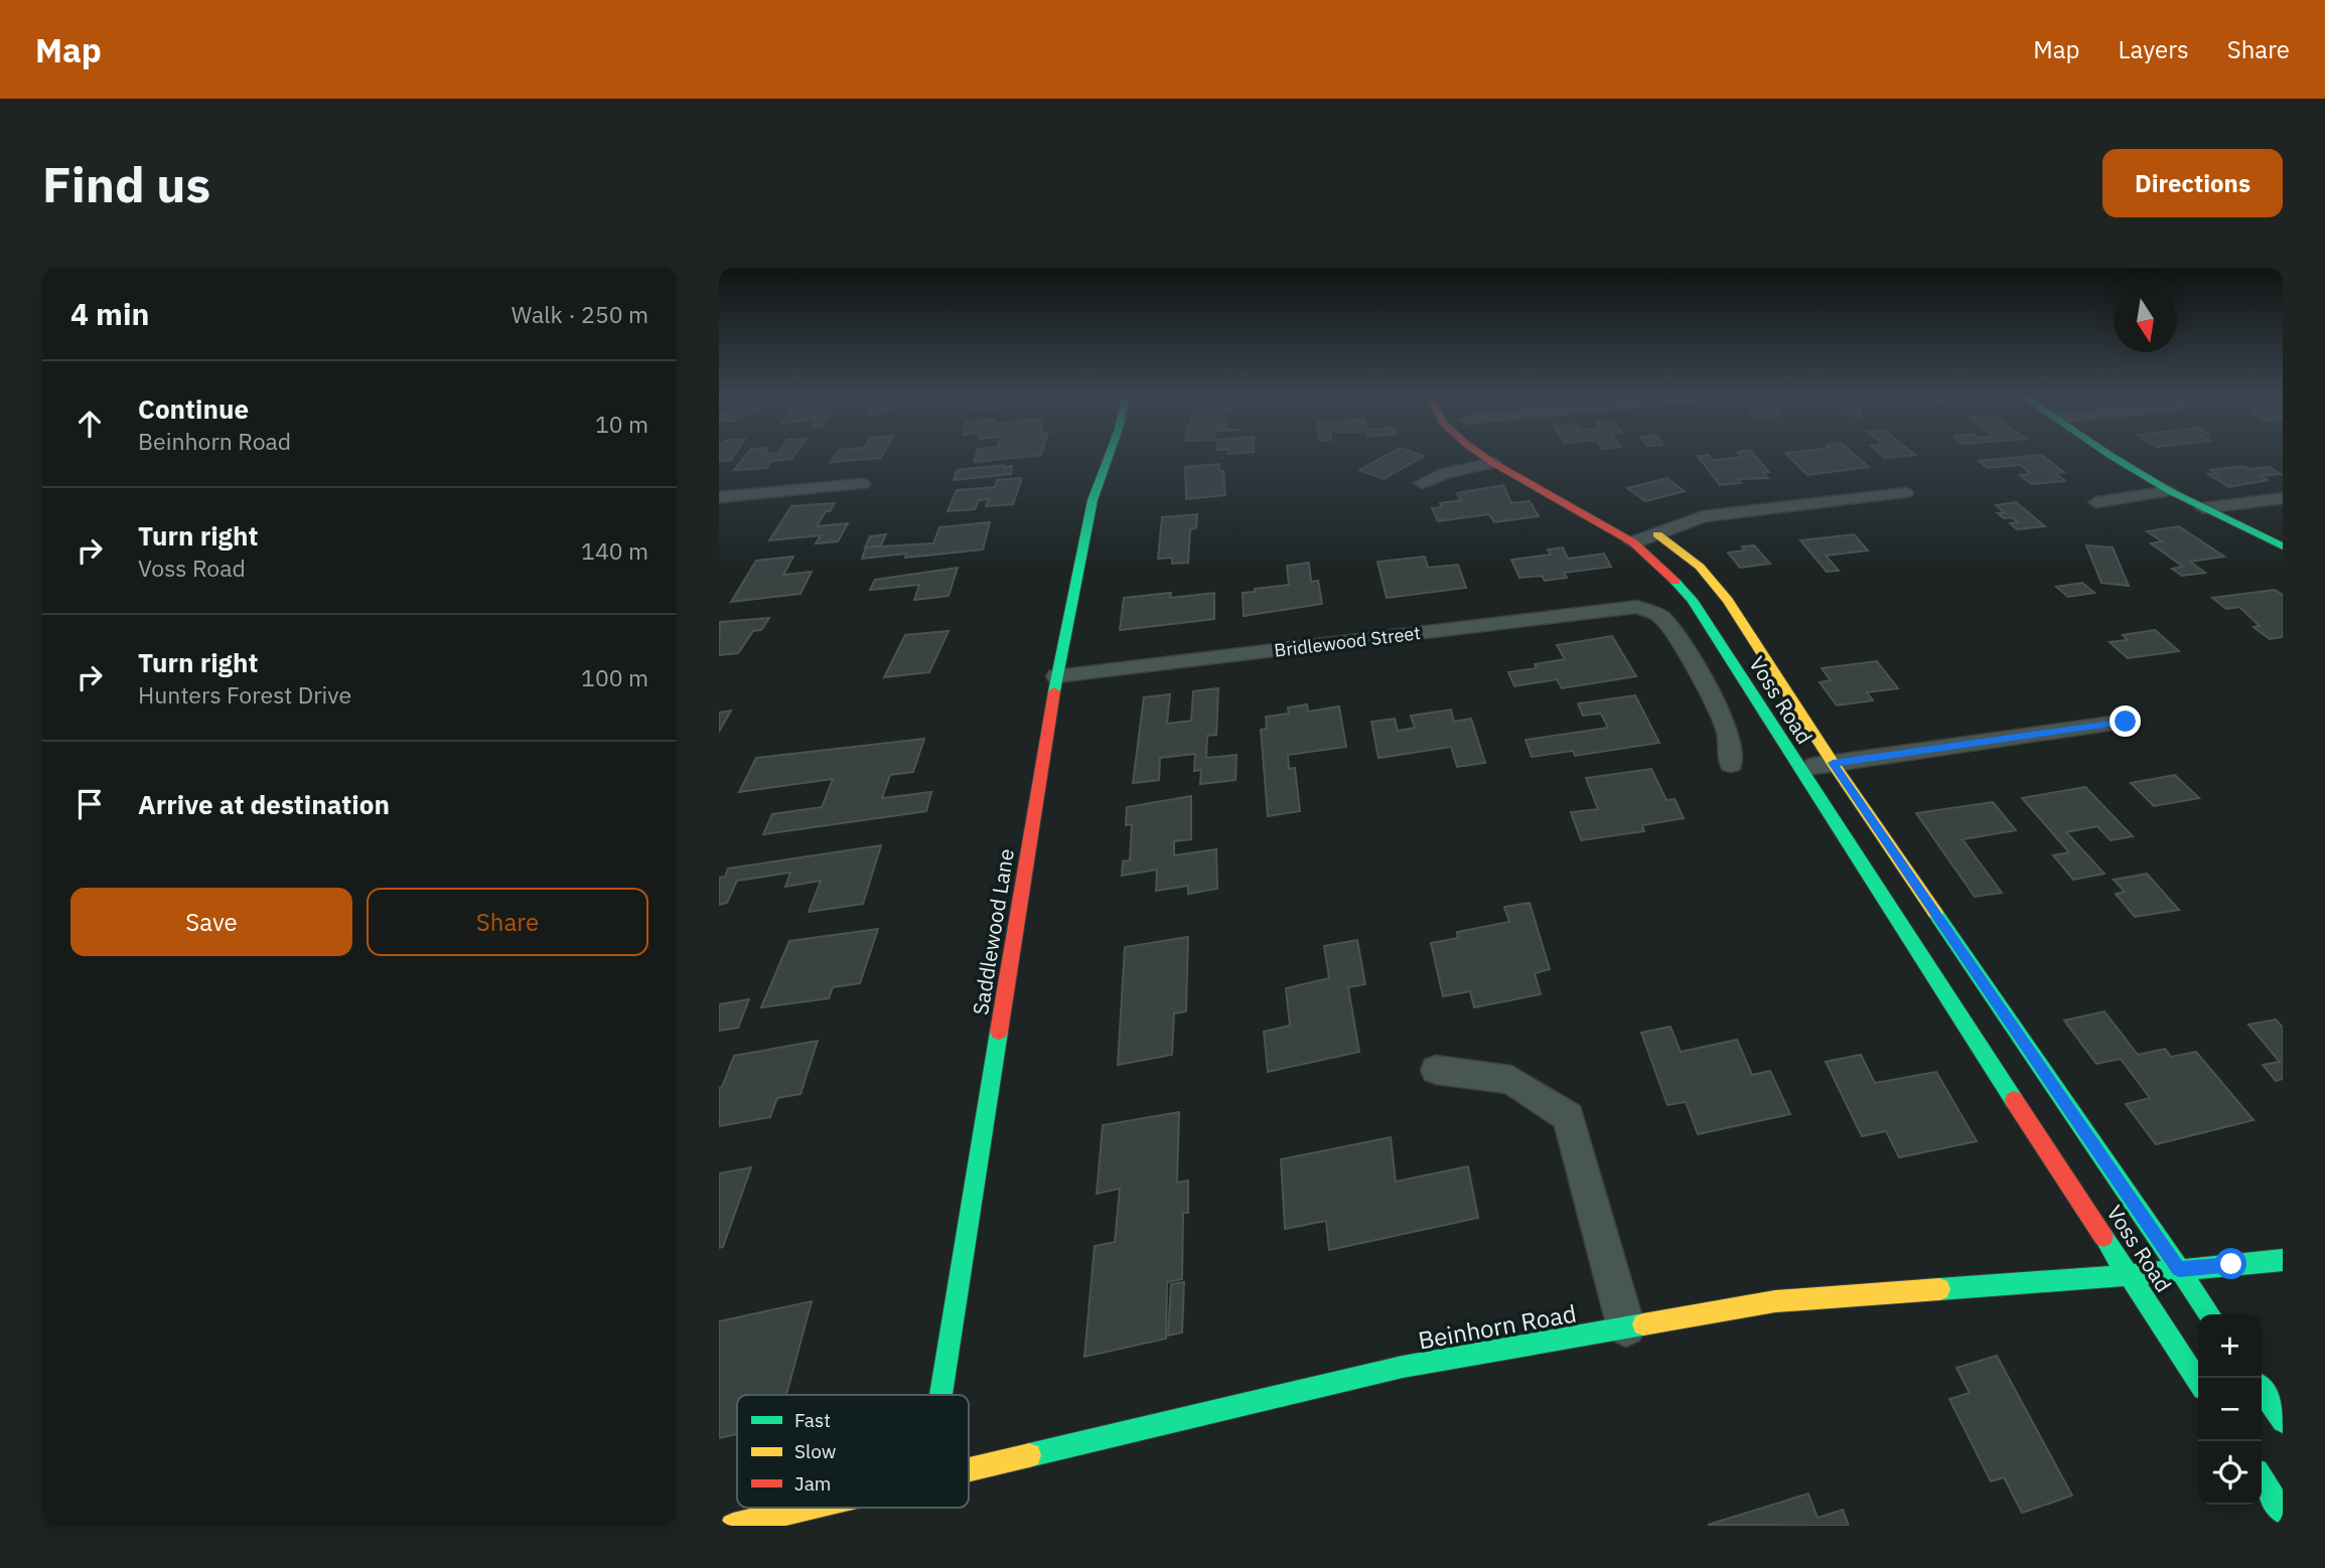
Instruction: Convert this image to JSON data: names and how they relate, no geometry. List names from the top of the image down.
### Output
{
  "streets": {
    "street": [
      "Bridlewood Street",
      "Voss Road",
      "Saddlewood Lane",
      "Beinhorn Road"
    ]
  },
  "crossings": [
    ["Bridlewood Street", "Saddlewood Lane"],
    ["Voss Road", "Beinhorn Road"]
  ],
  "legend": ["Fast", "Slow", "Jam"],
  "north": "bottom",
  "page": {
    "header": "Map",
    "nav": ["Map", "Layers", "Share"],
    "buttons": [
      "Directions",
      ["Save", "Share"]
    ],
    "title": "Find us",
    "heading": ["4 min", "Walk · 250 m"],
    "list": [
      ["Continue", "Beinhorn Road", "10 m"],
      ["Turn right", "Voss Road", "140 m"],
      ["Turn right", "Hunters Forest Drive", "100 m"],
      "Arrive at destination"
    ],
    "map_buttons": ["+", "−"]
  }
}
